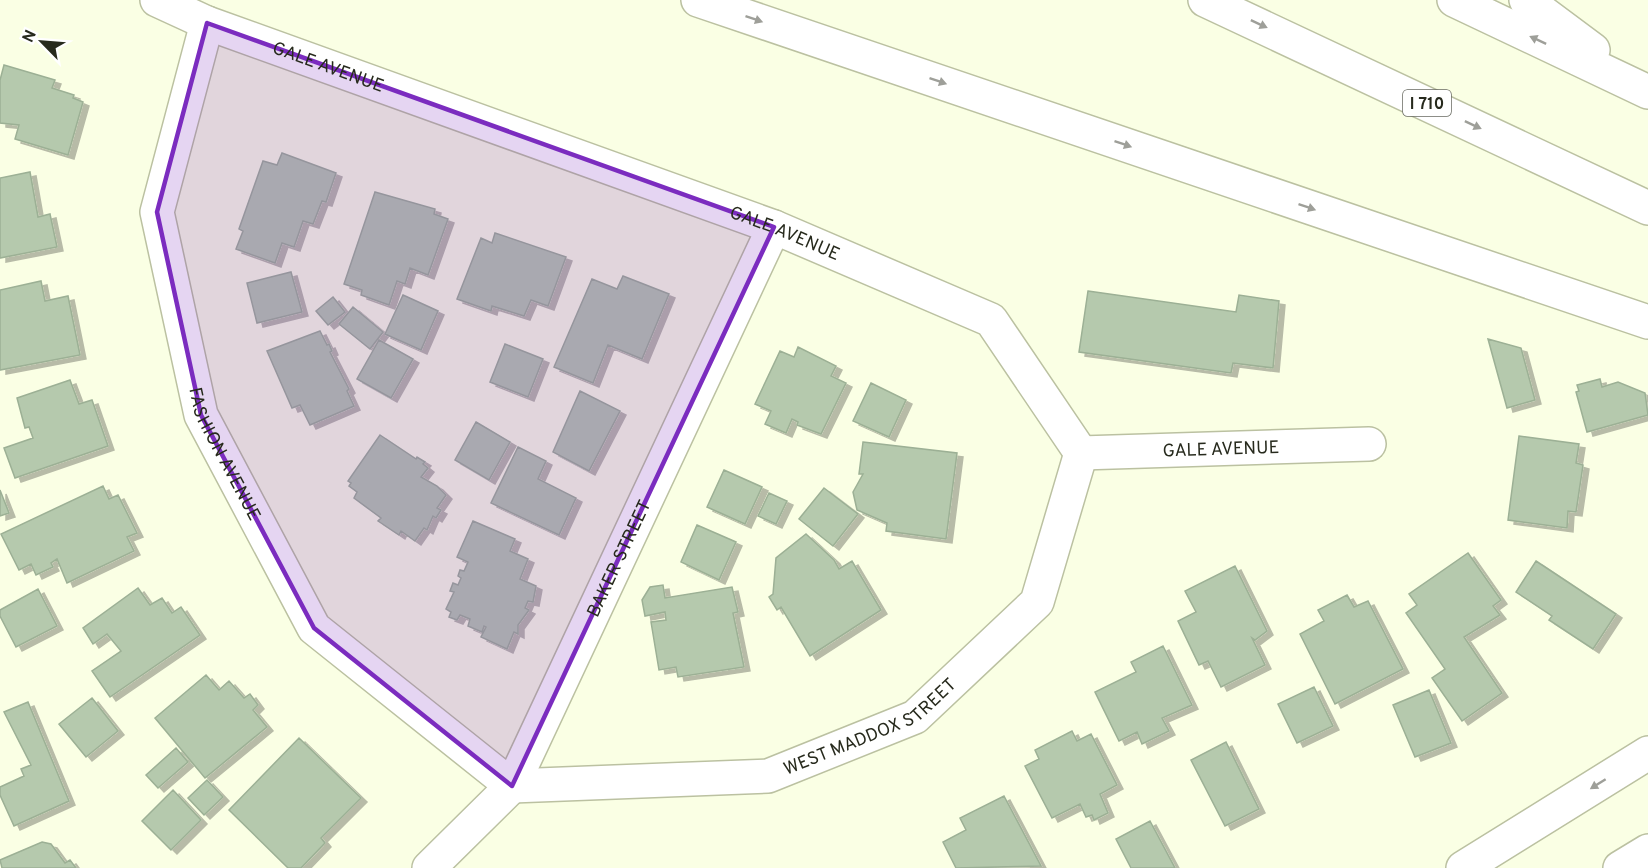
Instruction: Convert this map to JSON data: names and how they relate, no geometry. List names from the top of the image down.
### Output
{
  "streets": {
    "main road": [
      "GALE AVENUE",
      "I 710",
      "FASHION AVENUE",
      "BAKER STREET",
      "WEST MADDOX STREET"
    ]
  },
  "crossings": [
    ["GALE AVENUE", "FASHION AVENUE"],
    ["GALE AVENUE", "BAKER STREET"],
    ["GALE AVENUE", "WEST MADDOX STREET"],
    ["FASHION AVENUE", "BAKER STREET"],
    ["FASHION AVENUE", "WEST MADDOX STREET"],
    ["BAKER STREET", "WEST MADDOX STREET"]
  ],
  "north": "top left"
}
